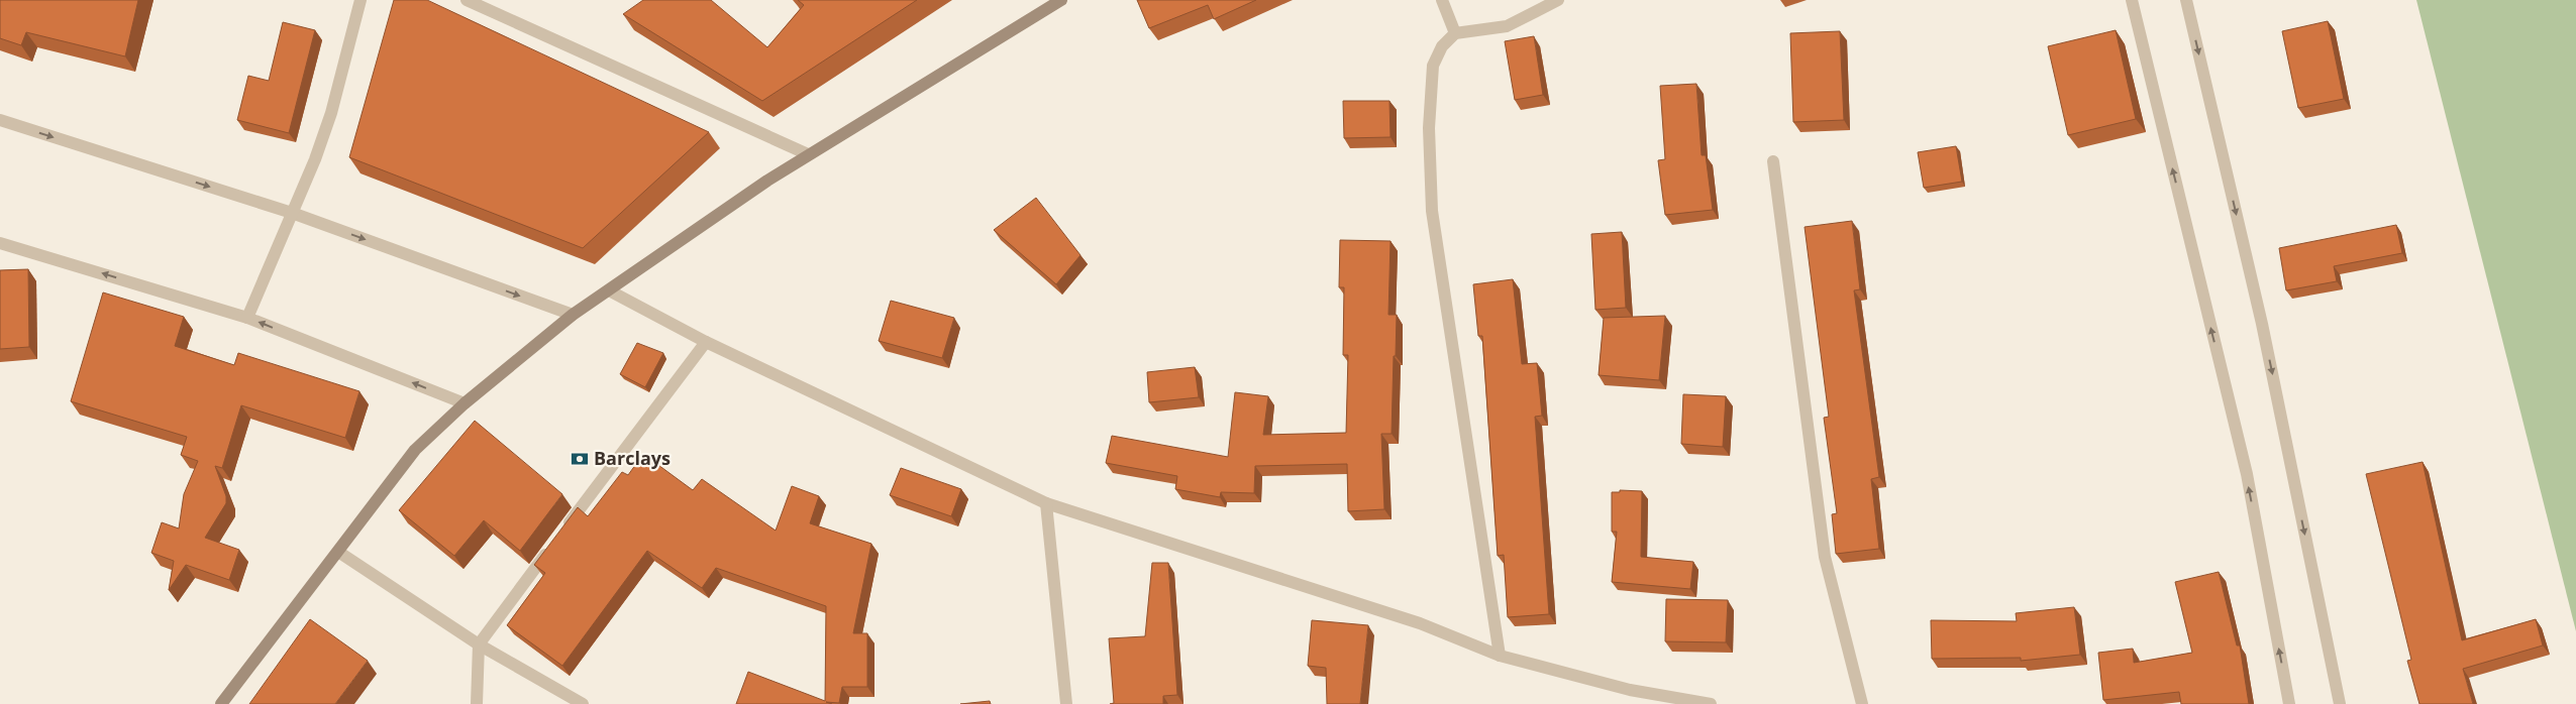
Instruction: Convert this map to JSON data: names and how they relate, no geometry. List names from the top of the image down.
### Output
{
  "places": {
    "bank": ["Barclays"]
  }
}
